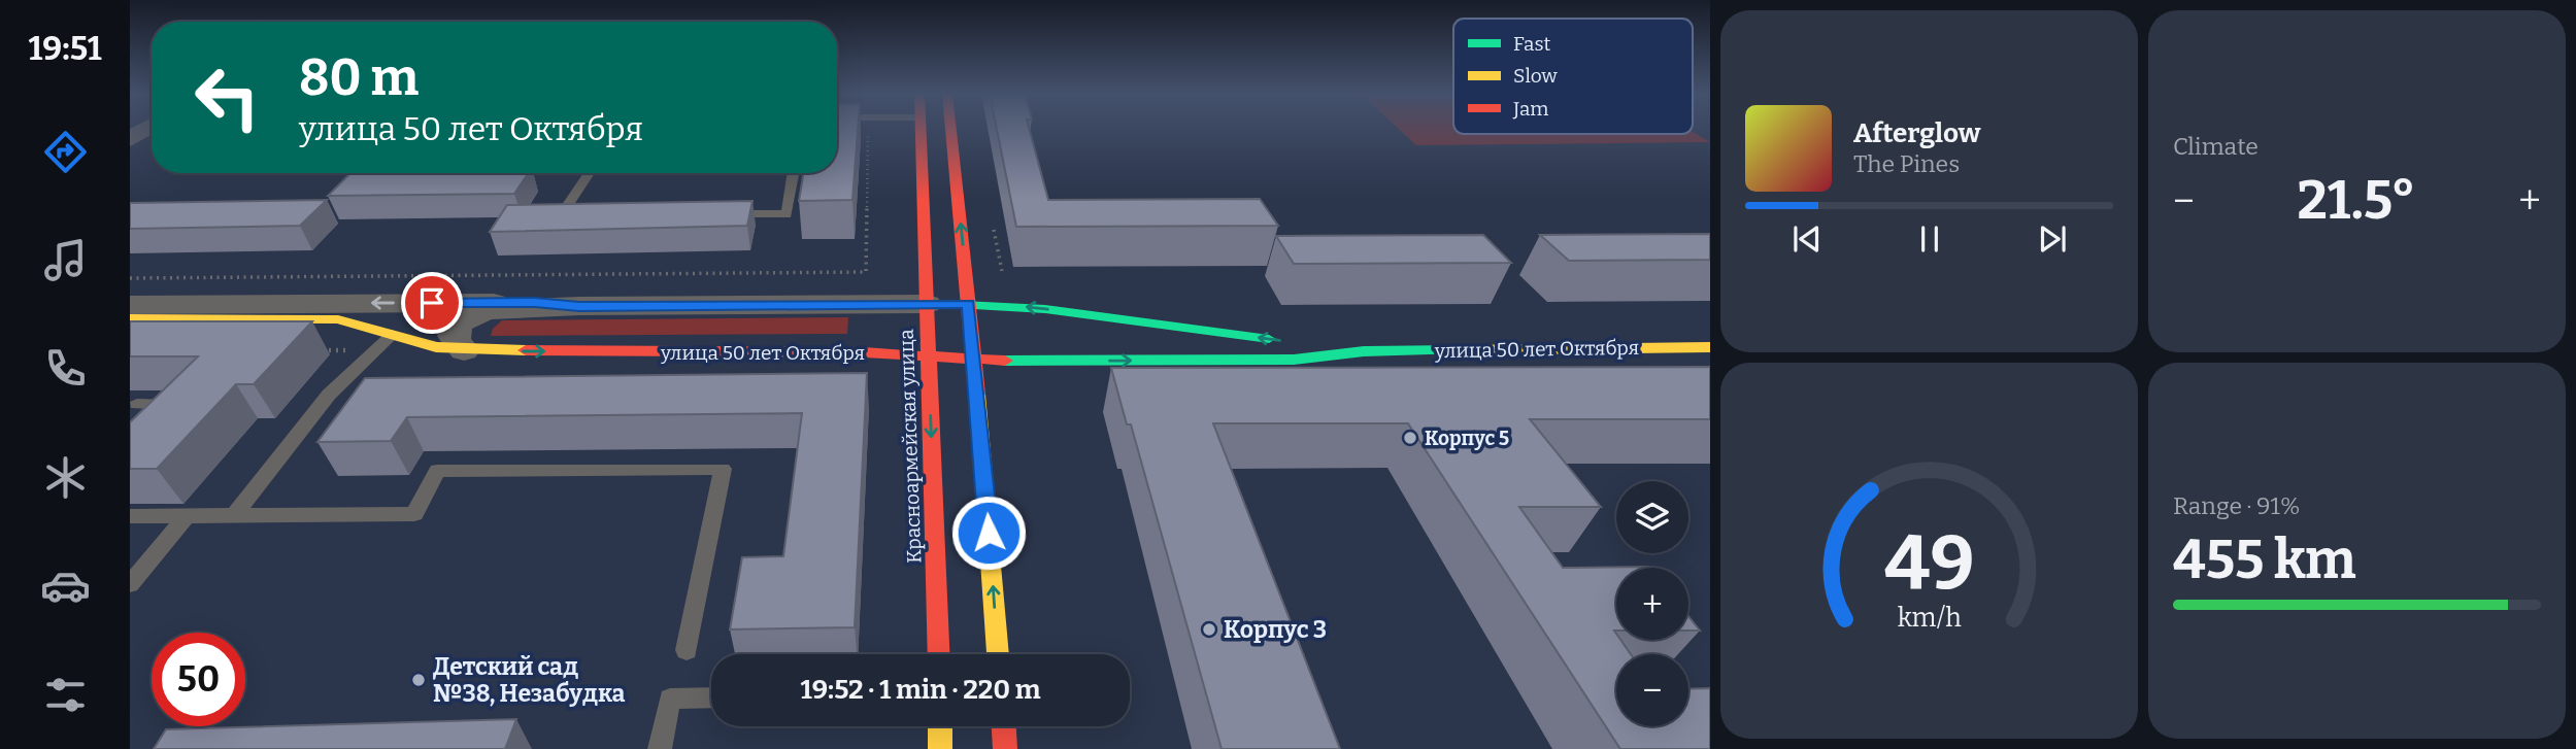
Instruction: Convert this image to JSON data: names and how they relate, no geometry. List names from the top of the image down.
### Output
{
  "streets": {
    "main road": ["улица 50 лет Октября", "Красноармейская улица"]
  },
  "crossings": [
    ["улица 50 лет Октября", "Красноармейская улица"]
  ],
  "places": ["Корпус 5", "Корпус 3", "Детский сад №38, Незабудка"],
  "legend": ["Fast", "Slow", "Jam"],
  "page": {
    "tabs": "19:51",
    "tile": [
      "Climate",
      ["Range · 91%", "455 km"]
    ],
    "turn": ["80 m", "улица 50 лет Октября"],
    "song": ["Afterglow", "The Pines"],
    "heat": ["−", "21.5°", "+"],
    "map_buttons": ["+", "−"],
    "limit": "50",
    "trip": "19:52 · 1 min · 220 m",
    "gauge": ["49", "km/h"]
  }
}
